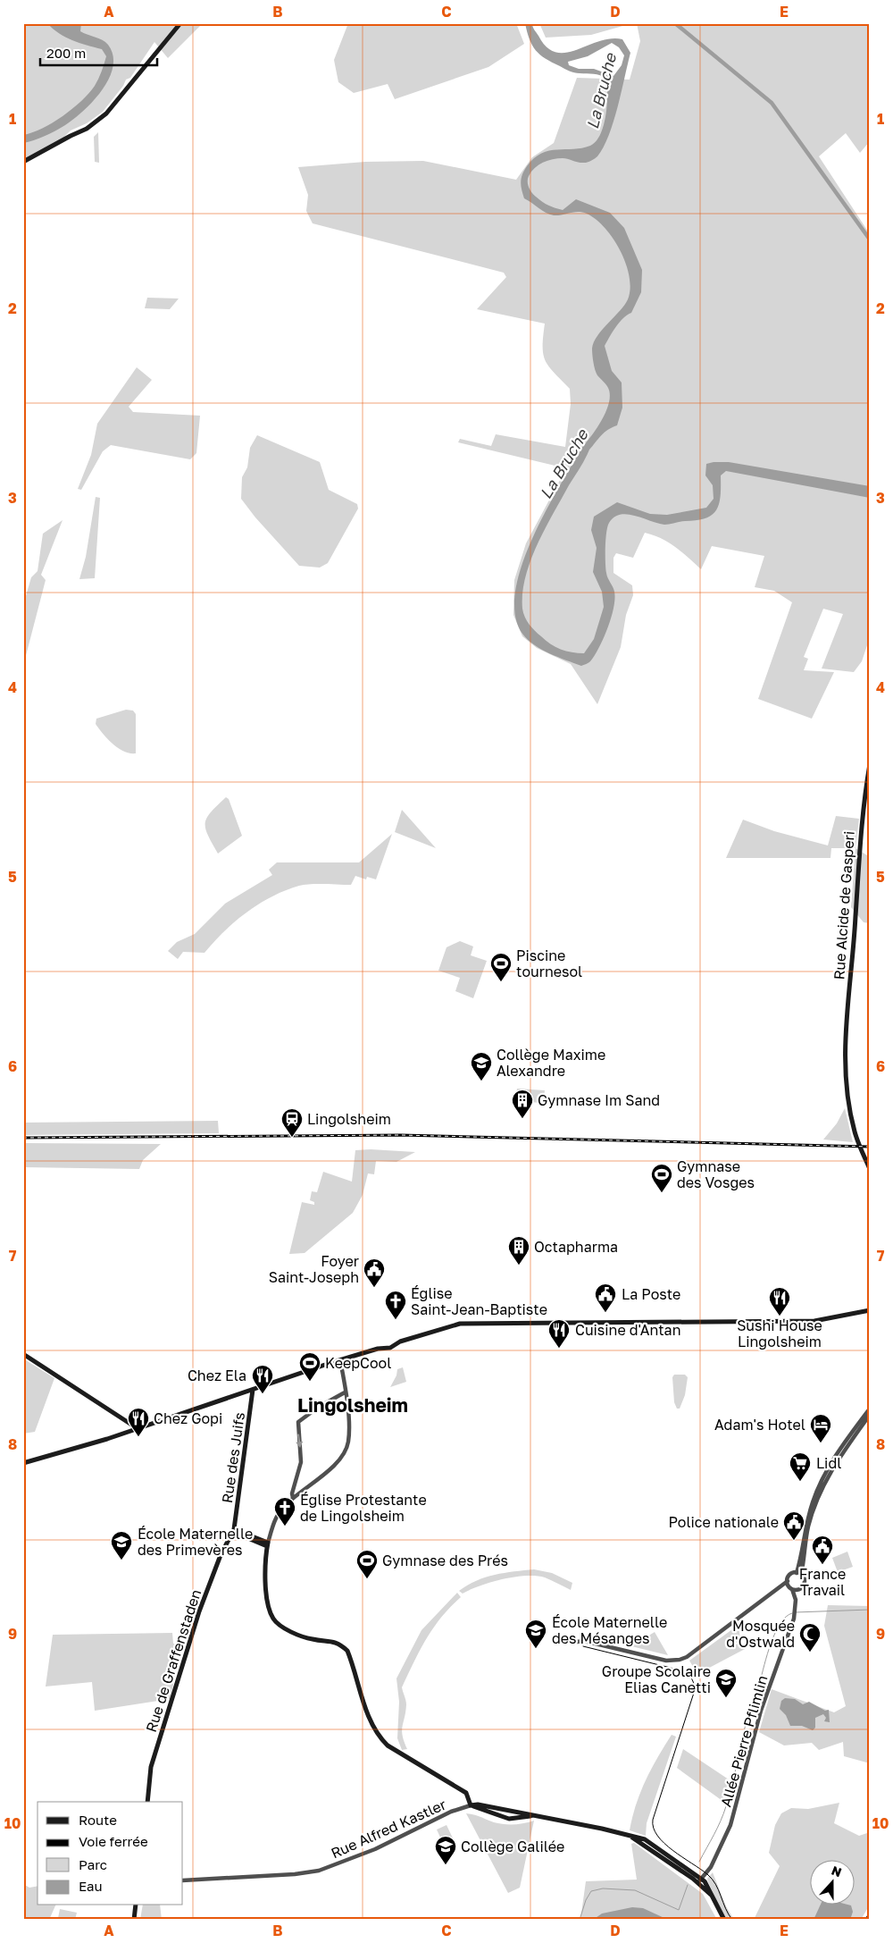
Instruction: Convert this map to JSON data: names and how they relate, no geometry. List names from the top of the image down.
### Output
{
  "streets": {
    "main road": ["Rue Alcide de Gasperi", "Rue des Juifs", "Rue de Graffenstaden"],
    "street": ["Allée Pierre Pflimlin", "Rue Alfred Kastler"]
  },
  "crossings": [
    ["Rue des Juifs", "Rue de Graffenstaden"]
  ],
  "districts": ["Lingolsheim"],
  "water": ["La Bruche"],
  "places": {
    "sports": [
      "Piscine tournesol",
      "Gymnase des Vosges",
      "KeepCool",
      "Gymnase des Prés"
    ],
    "school or university": [
      "Collège Maxime Alexandre",
      "École Maternelle des Primevères",
      "École Maternelle des Mésanges",
      "Groupe Scolaire Elias Canetti",
      "Collège Galilée"
    ],
    "building": ["Gymnase Im Sand", "Octapharma"],
    "station": ["Lingolsheim"],
    "public building": [
      "Foyer Saint-Joseph",
      "La Poste",
      "Police nationale",
      "France Travail"
    ],
    "restaurant": [
      "Sushi House Lingolsheim",
      "Cuisine d'Antan",
      "Chez Ela",
      "Chez Gopi"
    ],
    "church": ["Église Saint-Jean-Baptiste", "Église Protestante de Lingolsheim"],
    "hotel": ["Adam's Hotel"],
    "supermarket": ["Lidl"],
    "mosque": ["Mosquée d'Ostwald"]
  },
  "legend": [
    "Route",
    "Voie ferrée",
    "Parc",
    "Eau"
  ],
  "scale_bar": "200 m",
  "north": "top",
  "grid": {
    "columns": [
      "A",
      "B",
      "C",
      "D",
      "E"
    ],
    "rows": [
      "1",
      "2",
      "3",
      "4",
      "5",
      "6",
      "7",
      "8",
      "9",
      "10"
    ]
  }
}
